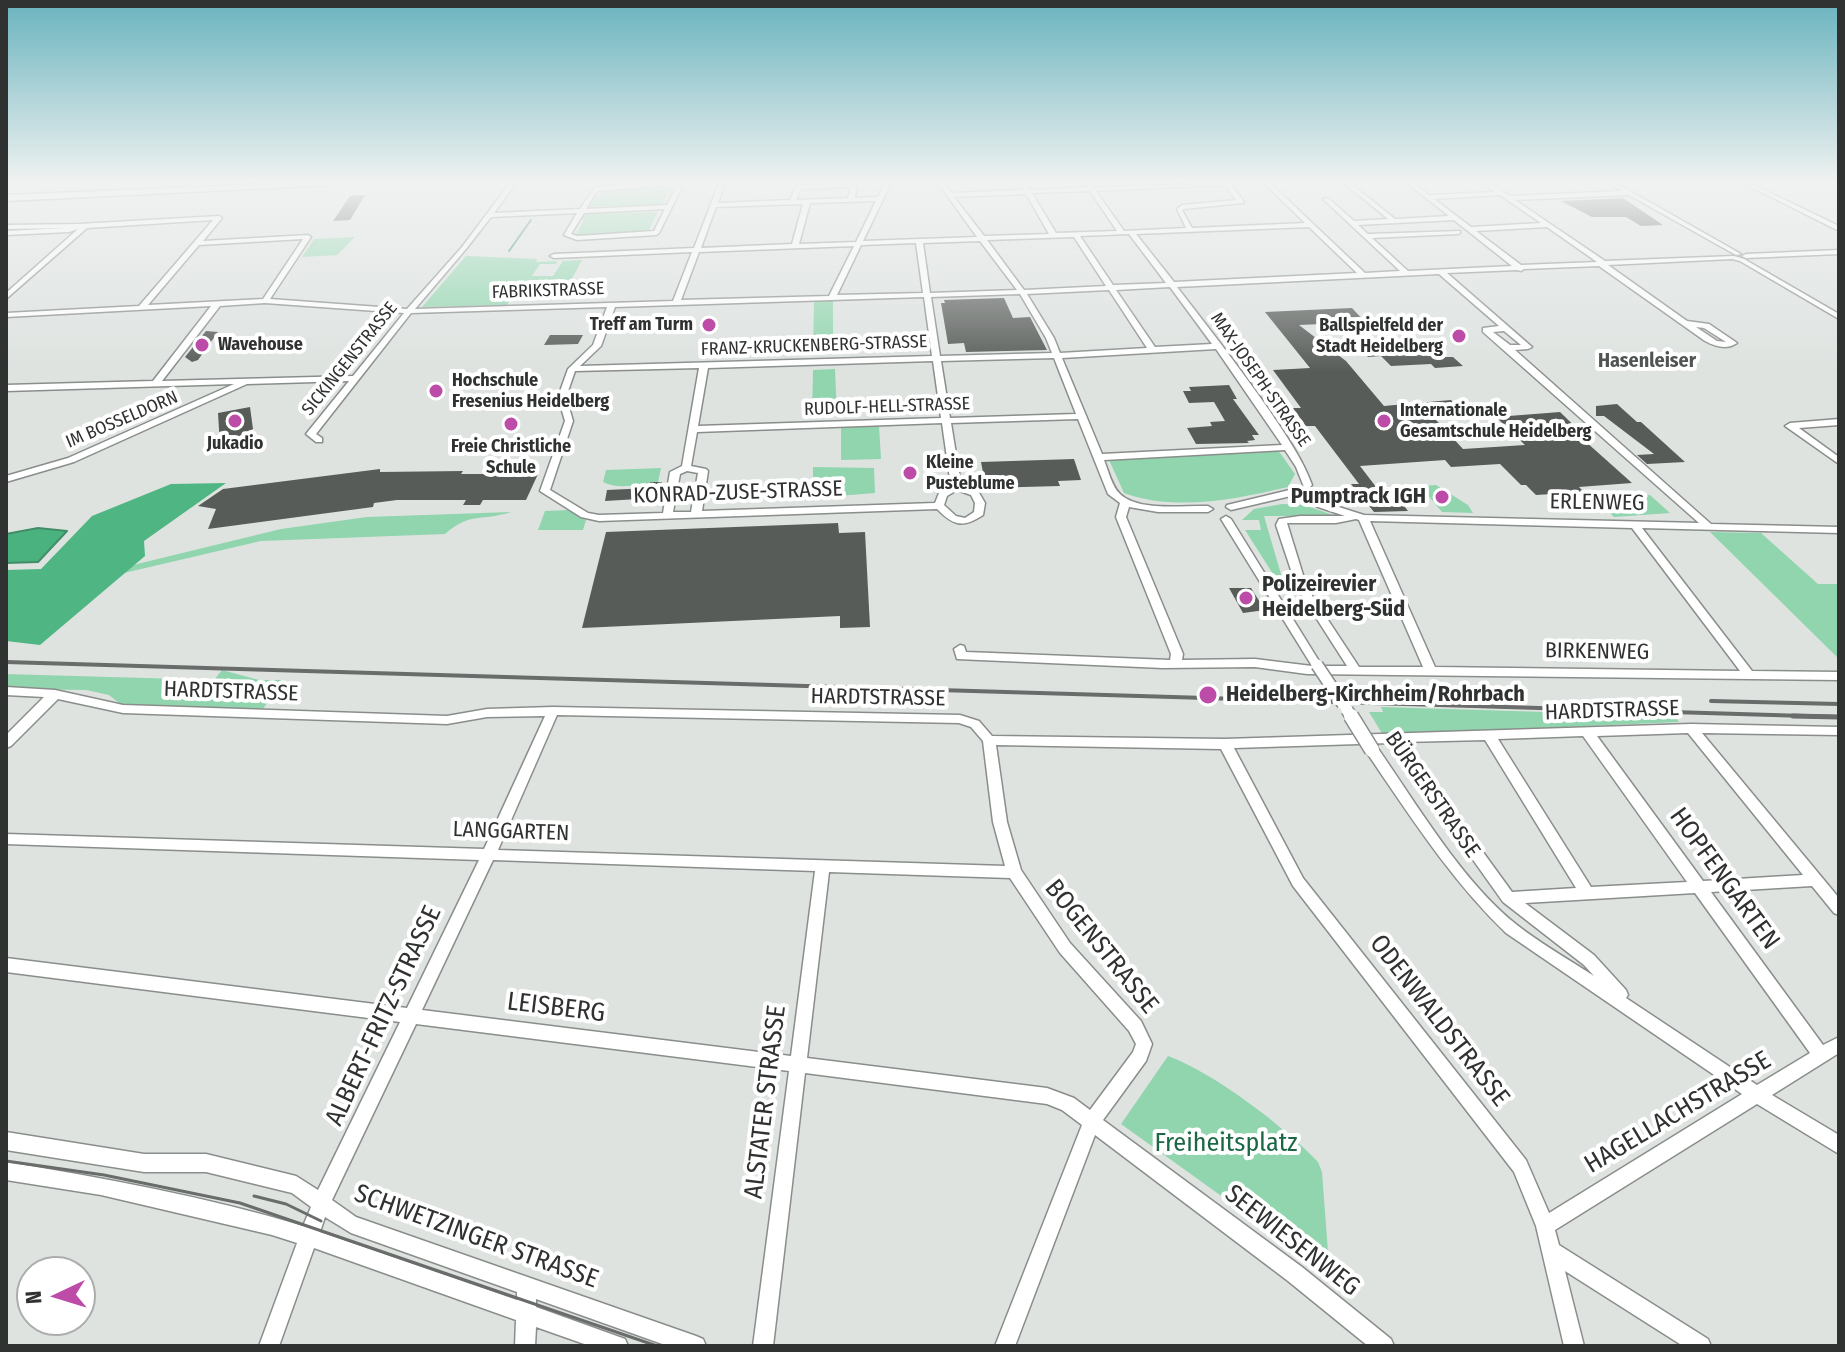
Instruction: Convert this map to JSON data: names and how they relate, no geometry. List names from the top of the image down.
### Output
{
  "streets": {
    "street": [
      "FABRIKSTRASSE",
      "FRANZ-KRUCKENBERG-STRASSE",
      "SICKINGENSTRASSE",
      "MAX-JOSEPH-STRASSE",
      "RUDOLF-HELL-STRASSE",
      "IM BOSSELDORN",
      "KONRAD-ZUSE-STRASSE",
      "ERLENWEG",
      "BIRKENWEG",
      "HARDTSTRASSE",
      "BÜRGERSTRASSE",
      "LANGGARTEN",
      "HOPFENGARTEN",
      "BOGENSTRASSE",
      "LEISBERG",
      "ALBERT-FRITZ-STRASSE",
      "ODENWALDSTRASSE",
      "ALSTATER STRASSE",
      "HAGELLACHSTRASSE",
      "SCHWETZINGER STRASSE",
      "SEEWIESENWEG"
    ]
  },
  "crossings": [
    ["FABRIKSTRASSE", "SICKINGENSTRASSE"],
    ["FABRIKSTRASSE", "MAX-JOSEPH-STRASSE"],
    ["FRANZ-KRUCKENBERG-STRASSE", "MAX-JOSEPH-STRASSE"],
    ["FRANZ-KRUCKENBERG-STRASSE", "KONRAD-ZUSE-STRASSE"],
    ["SICKINGENSTRASSE", "IM BOSSELDORN"],
    ["MAX-JOSEPH-STRASSE", "ERLENWEG"],
    ["ERLENWEG", "BIRKENWEG"],
    ["HARDTSTRASSE", "BÜRGERSTRASSE"],
    ["HARDTSTRASSE", "HOPFENGARTEN"],
    ["HARDTSTRASSE", "BOGENSTRASSE"],
    ["HARDTSTRASSE", "ALBERT-FRITZ-STRASSE"],
    ["HARDTSTRASSE", "ODENWALDSTRASSE"],
    ["BÜRGERSTRASSE", "HAGELLACHSTRASSE"],
    ["LANGGARTEN", "BOGENSTRASSE"],
    ["LANGGARTEN", "ALBERT-FRITZ-STRASSE"],
    ["LANGGARTEN", "ALSTATER STRASSE"],
    ["HOPFENGARTEN", "HAGELLACHSTRASSE"],
    ["BOGENSTRASSE", "LEISBERG"],
    ["BOGENSTRASSE", "SEEWIESENWEG"],
    ["LEISBERG", "ALBERT-FRITZ-STRASSE"],
    ["LEISBERG", "ALSTATER STRASSE"],
    ["LEISBERG", "SEEWIESENWEG"],
    ["ALBERT-FRITZ-STRASSE", "SCHWETZINGER STRASSE"],
    ["ODENWALDSTRASSE", "HAGELLACHSTRASSE"]
  ],
  "districts": ["Hasenleiser"],
  "parks": ["Freiheitsplatz"],
  "places": [
    "Treff am Turm",
    "Ballspielfeld der Stadt Heidelberg",
    "Wavehouse",
    "Hochschule Fresenius Heidelberg",
    "Jukadio",
    "Internationale Gesamtschule Heidelberg",
    "Freie Christliche Schule",
    "Kleine Pusteblume",
    "Pumptrack IGH",
    "Polizeirevier Heidelberg-Süd",
    "Heidelberg-Kirchheim/Rohrbach"
  ],
  "north": "left"
}
